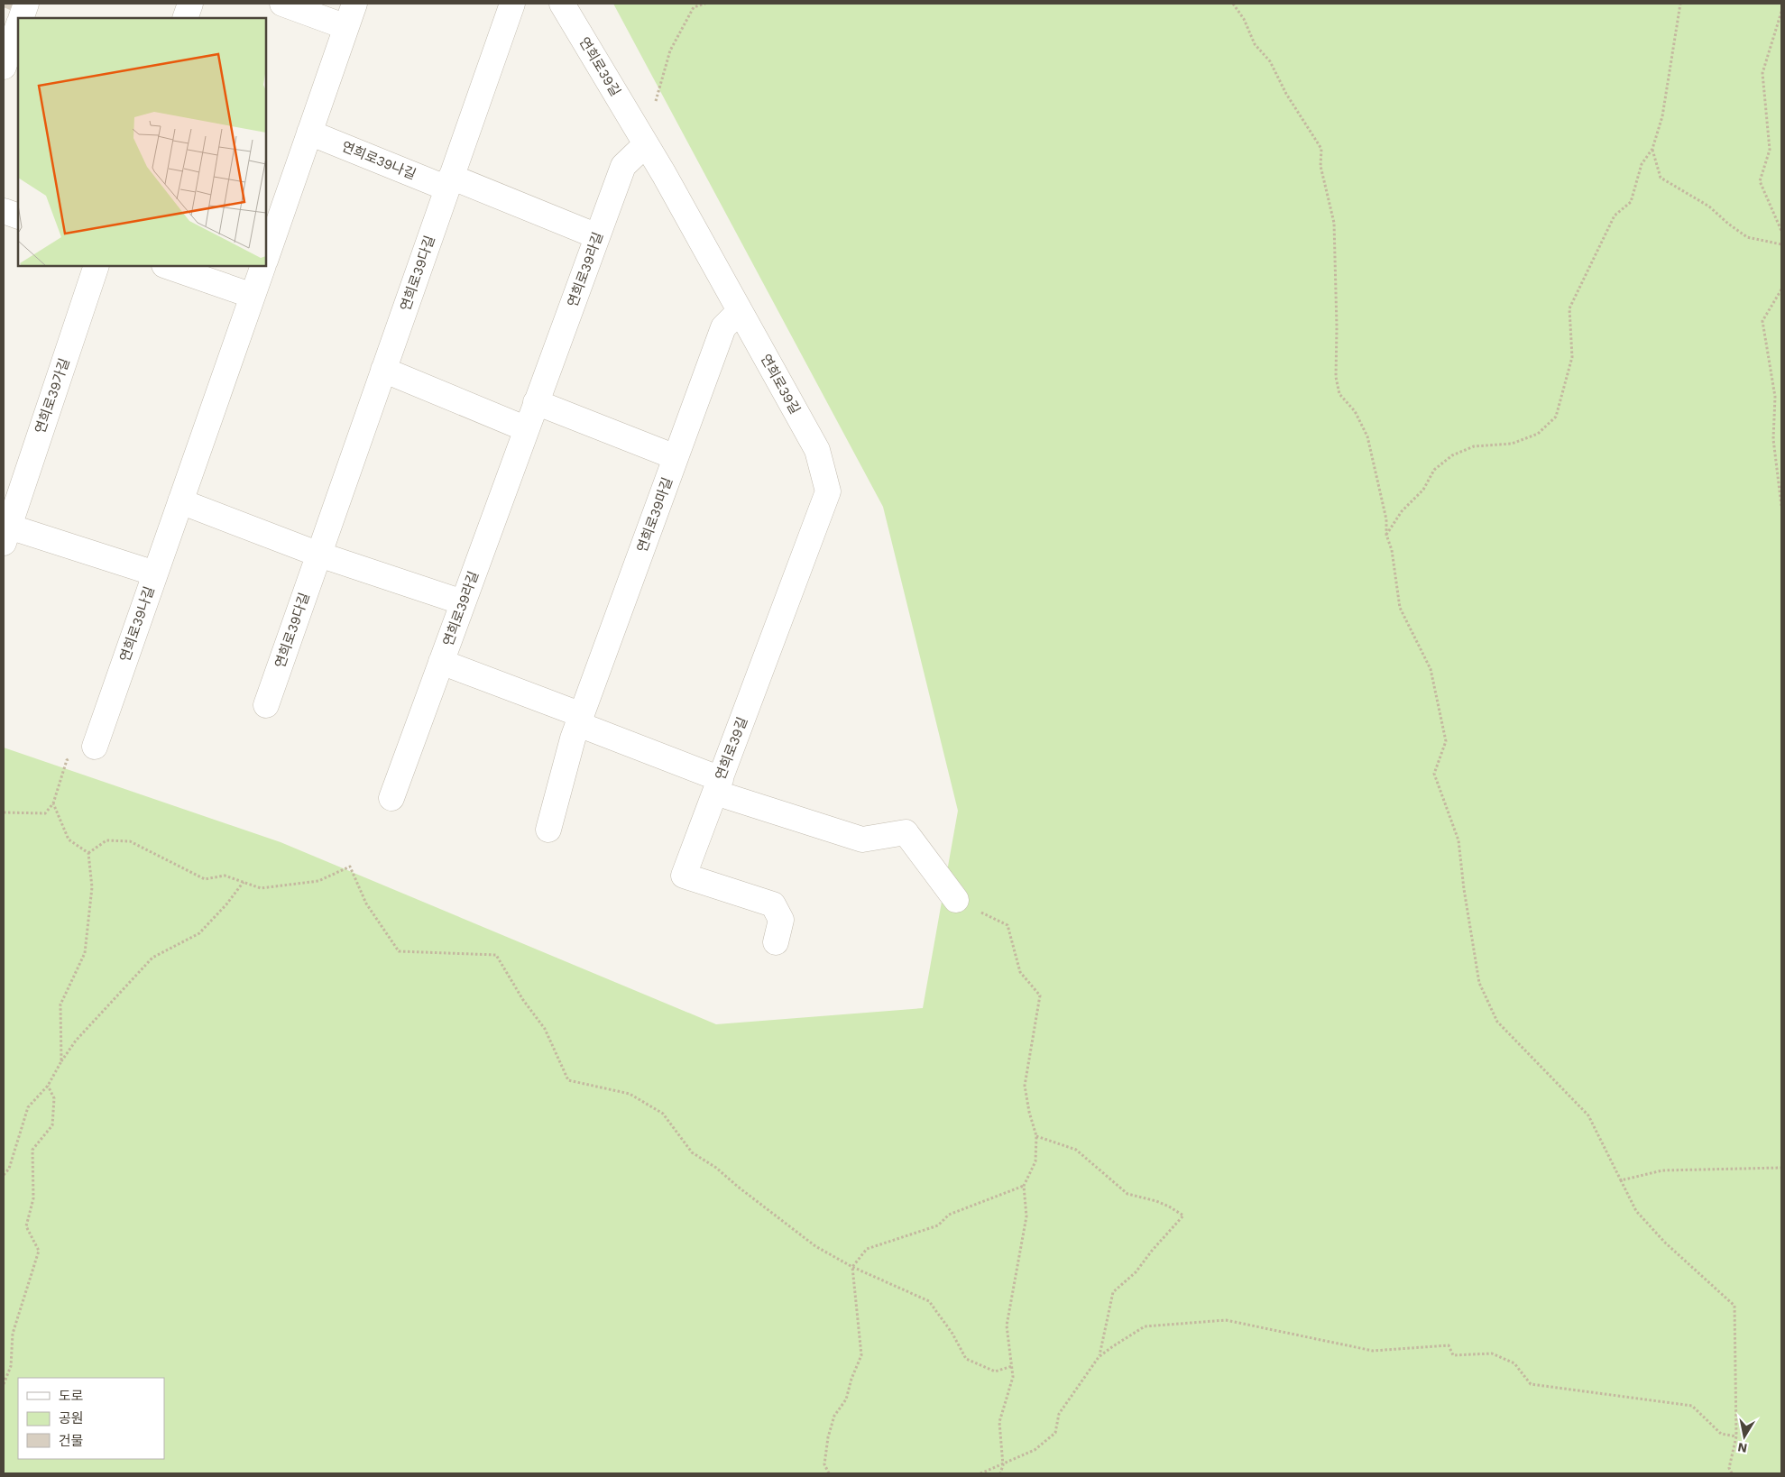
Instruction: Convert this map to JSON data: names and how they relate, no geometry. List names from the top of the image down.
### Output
{
  "streets": {
    "street": [
      "연희로39길",
      "연희로39나길",
      "연희로39라길",
      "연희로39다길",
      "연희로39가길",
      "연희로39마길"
    ]
  },
  "crossings": [
    ["연희로39길", "연희로39라길"],
    ["연희로39길", "연희로39마길"],
    ["연희로39나길", "연희로39다길"],
    ["연희로39나길", "연희로39가길"],
    ["연희로39라길", "연희로39마길"]
  ],
  "legend": ["도로", "공원", "건물"],
  "north": "bottom"
}
